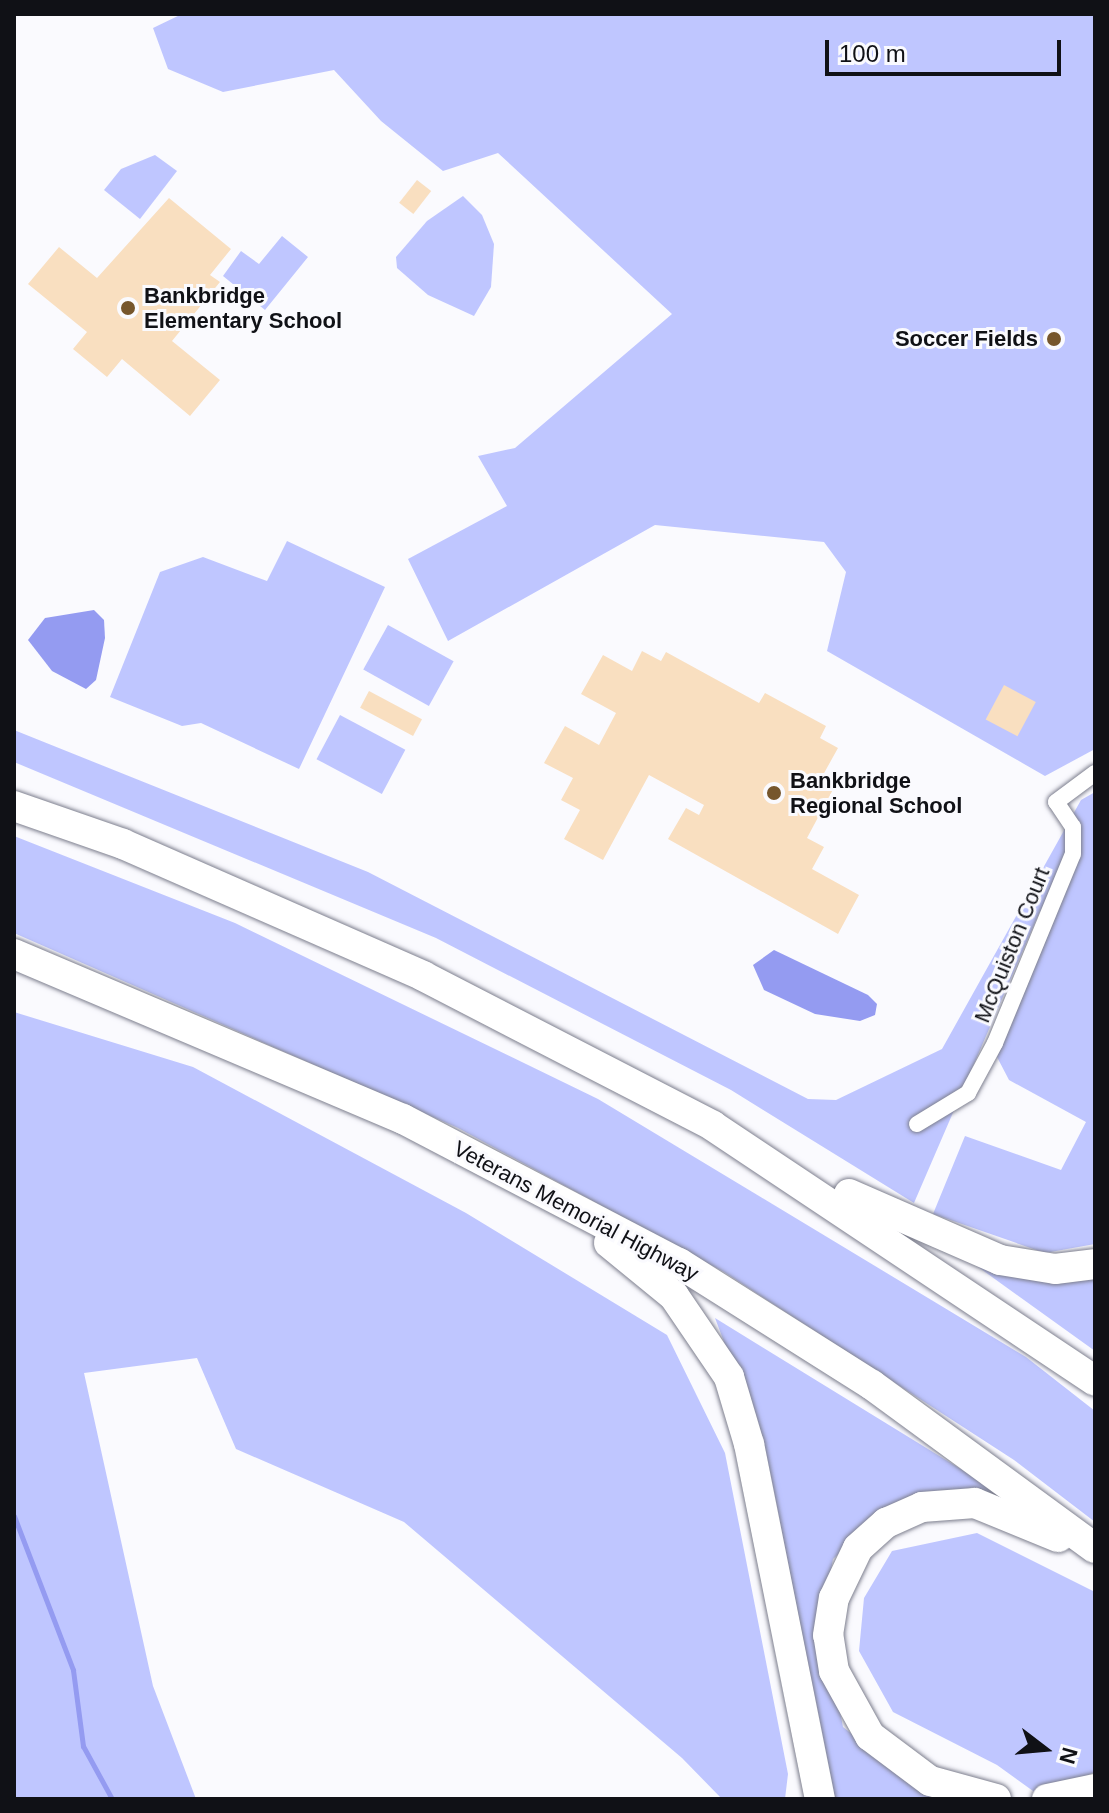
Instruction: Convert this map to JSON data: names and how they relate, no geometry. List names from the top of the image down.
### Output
{
  "streets": {
    "highway": ["Veterans Memorial Highway"],
    "street": ["McQuiston Court"]
  },
  "places": ["Bankbridge Elementary School", "Soccer Fields", "Bankbridge Regional School"],
  "scale_bar": "100 m",
  "north": "right"
}
